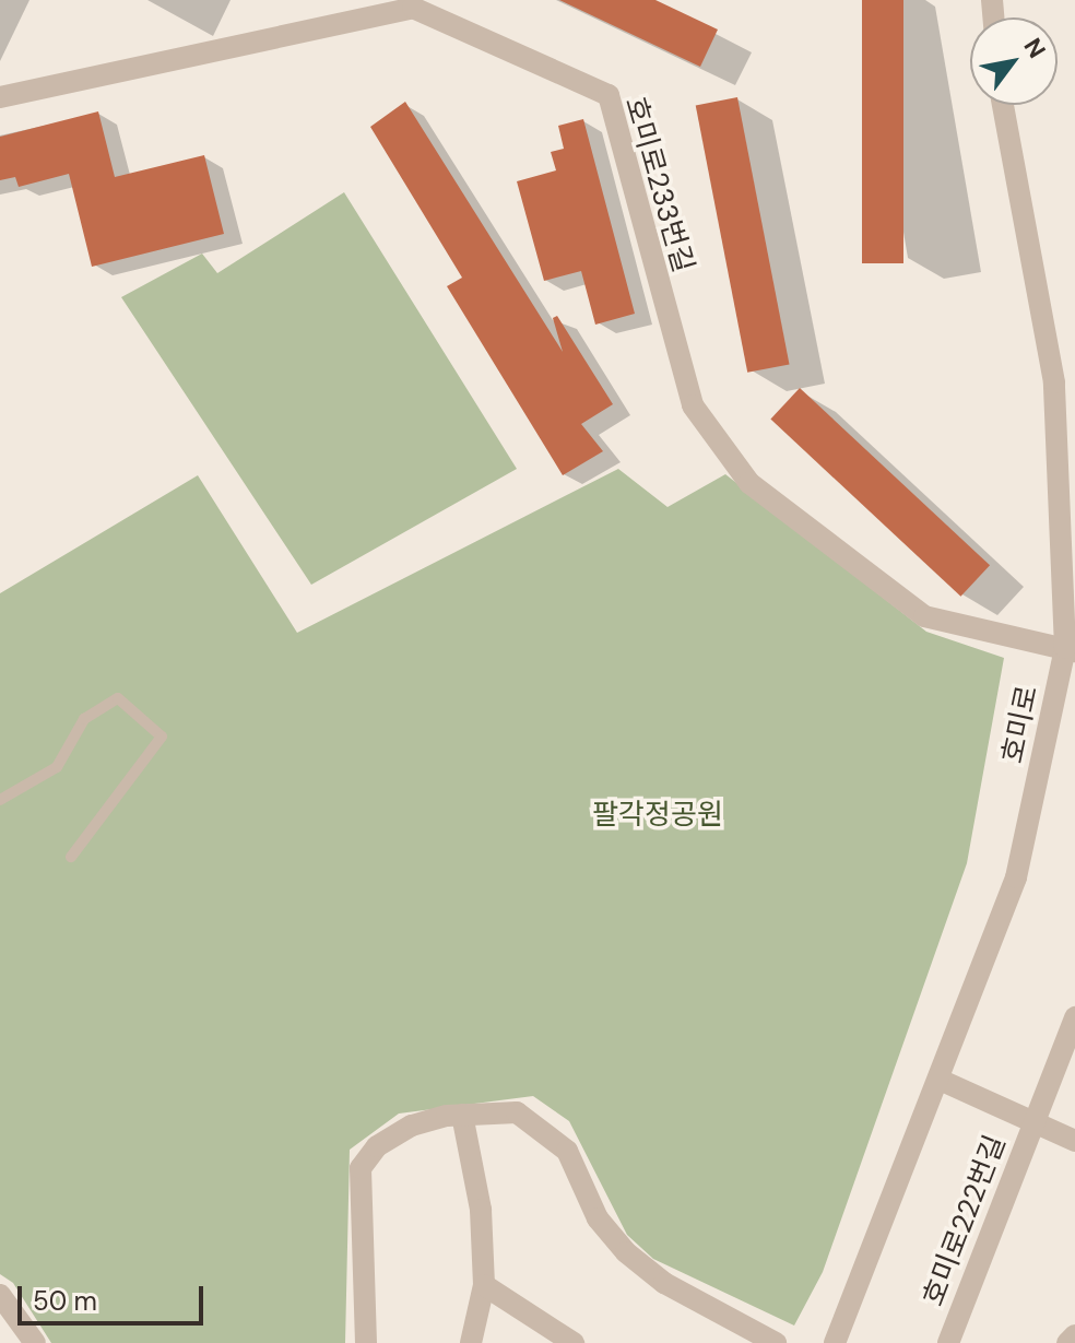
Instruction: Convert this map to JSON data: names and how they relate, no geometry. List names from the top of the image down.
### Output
{
  "streets": {
    "street": ["호미로233번길", "호미로", "호미로222번길"]
  },
  "crossings": [
    ["호미로233번길", "호미로"],
    ["호미로", "호미로222번길"]
  ],
  "parks": ["팔각정공원"],
  "scale_bar": "50 m",
  "north": "top right"
}
